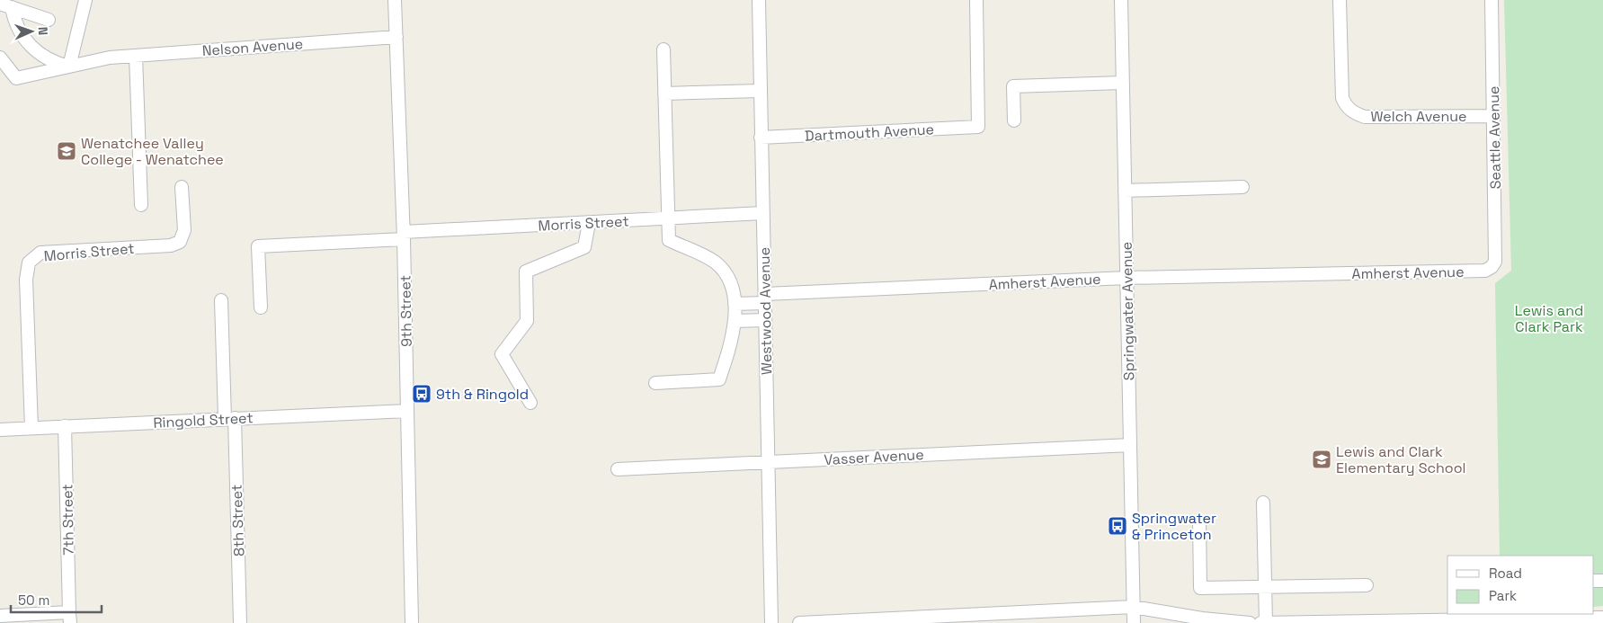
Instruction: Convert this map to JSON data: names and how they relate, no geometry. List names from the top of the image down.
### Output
{
  "streets": {
    "street": [
      "Nelson Avenue",
      "Welch Avenue",
      "Dartmouth Avenue",
      "Seattle Avenue",
      "Morris Street",
      "Amherst Avenue",
      "9th Street",
      "Westwood Avenue",
      "Springwater Avenue",
      "Ringold Street",
      "Vasser Avenue",
      "7th Street",
      "8th Street"
    ]
  },
  "crossings": [
    ["Nelson Avenue", "9th Street"],
    ["Welch Avenue", "Seattle Avenue"],
    ["Dartmouth Avenue", "Westwood Avenue"],
    ["Seattle Avenue", "Amherst Avenue"],
    ["Morris Street", "9th Street"],
    ["Morris Street", "Westwood Avenue"],
    ["Morris Street", "Ringold Street"],
    ["Amherst Avenue", "Westwood Avenue"],
    ["Amherst Avenue", "Springwater Avenue"],
    ["9th Street", "Ringold Street"],
    ["Westwood Avenue", "Vasser Avenue"],
    ["Springwater Avenue", "Vasser Avenue"],
    ["Ringold Street", "7th Street"],
    ["Ringold Street", "8th Street"]
  ],
  "parks": ["Lewis and Clark Park"],
  "places": {
    "school or university": ["Wenatchee Valley College - Wenatchee", "Lewis and Clark Elementary School"],
    "bus stop": ["9th & Ringold", "Springwater & Princeton"]
  },
  "legend": ["Road", "Park"],
  "scale_bar": "50 m",
  "north": "right"
}
